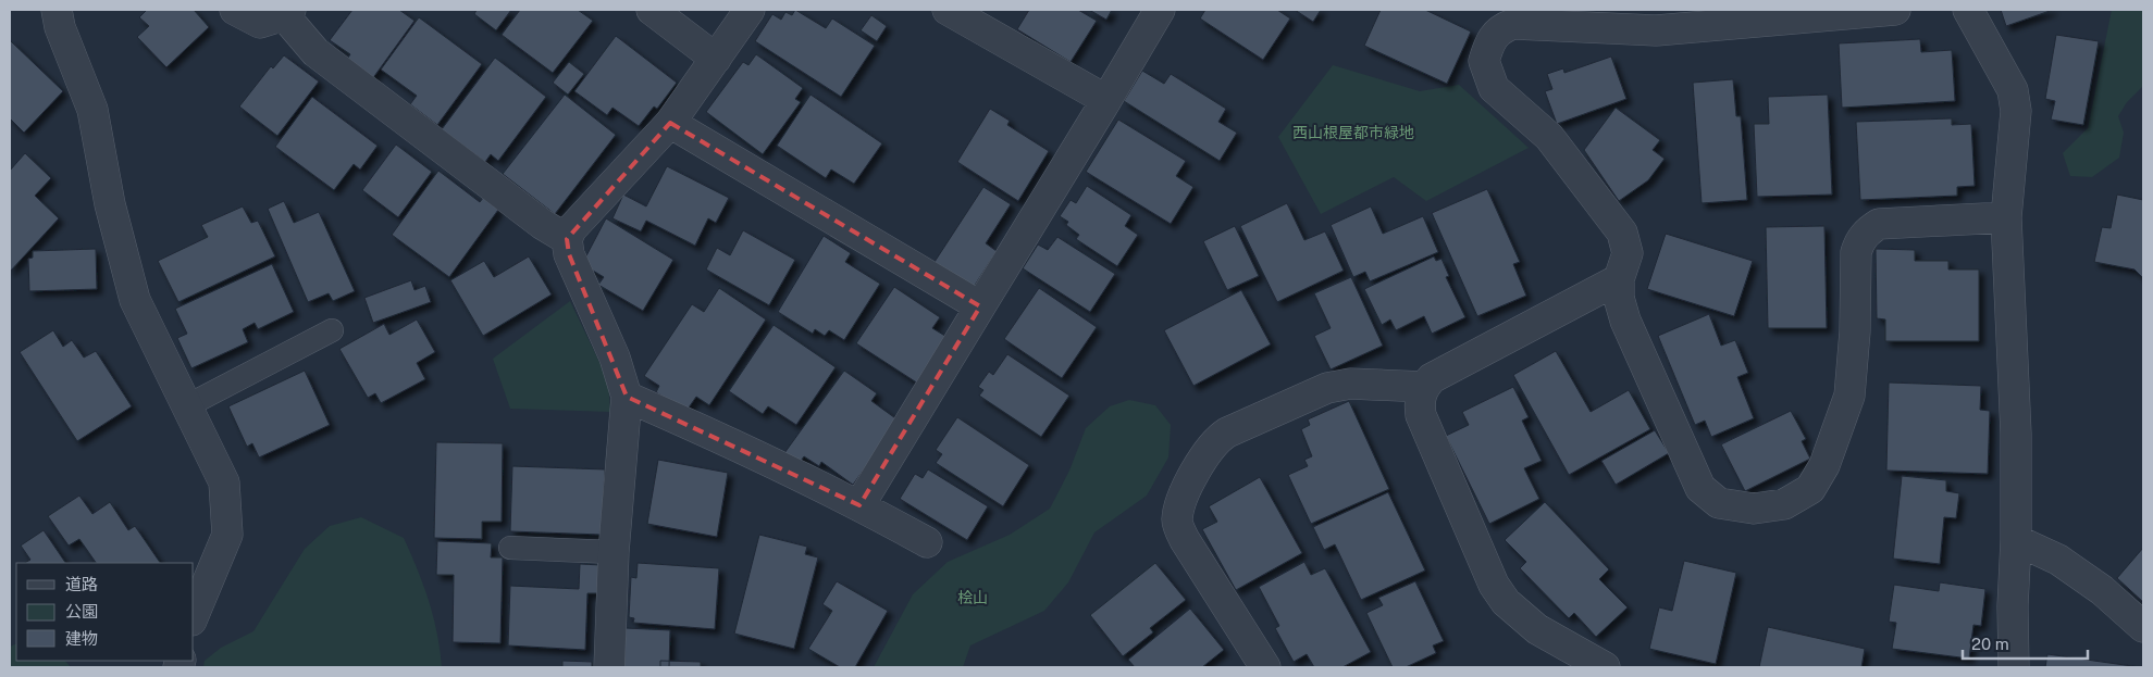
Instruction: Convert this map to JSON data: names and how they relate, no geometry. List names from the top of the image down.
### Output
{
  "parks": ["西山根屋都市緑地", "桧山"],
  "legend": ["道路", "公園", "建物"],
  "scale_bar": "20 m"
}
